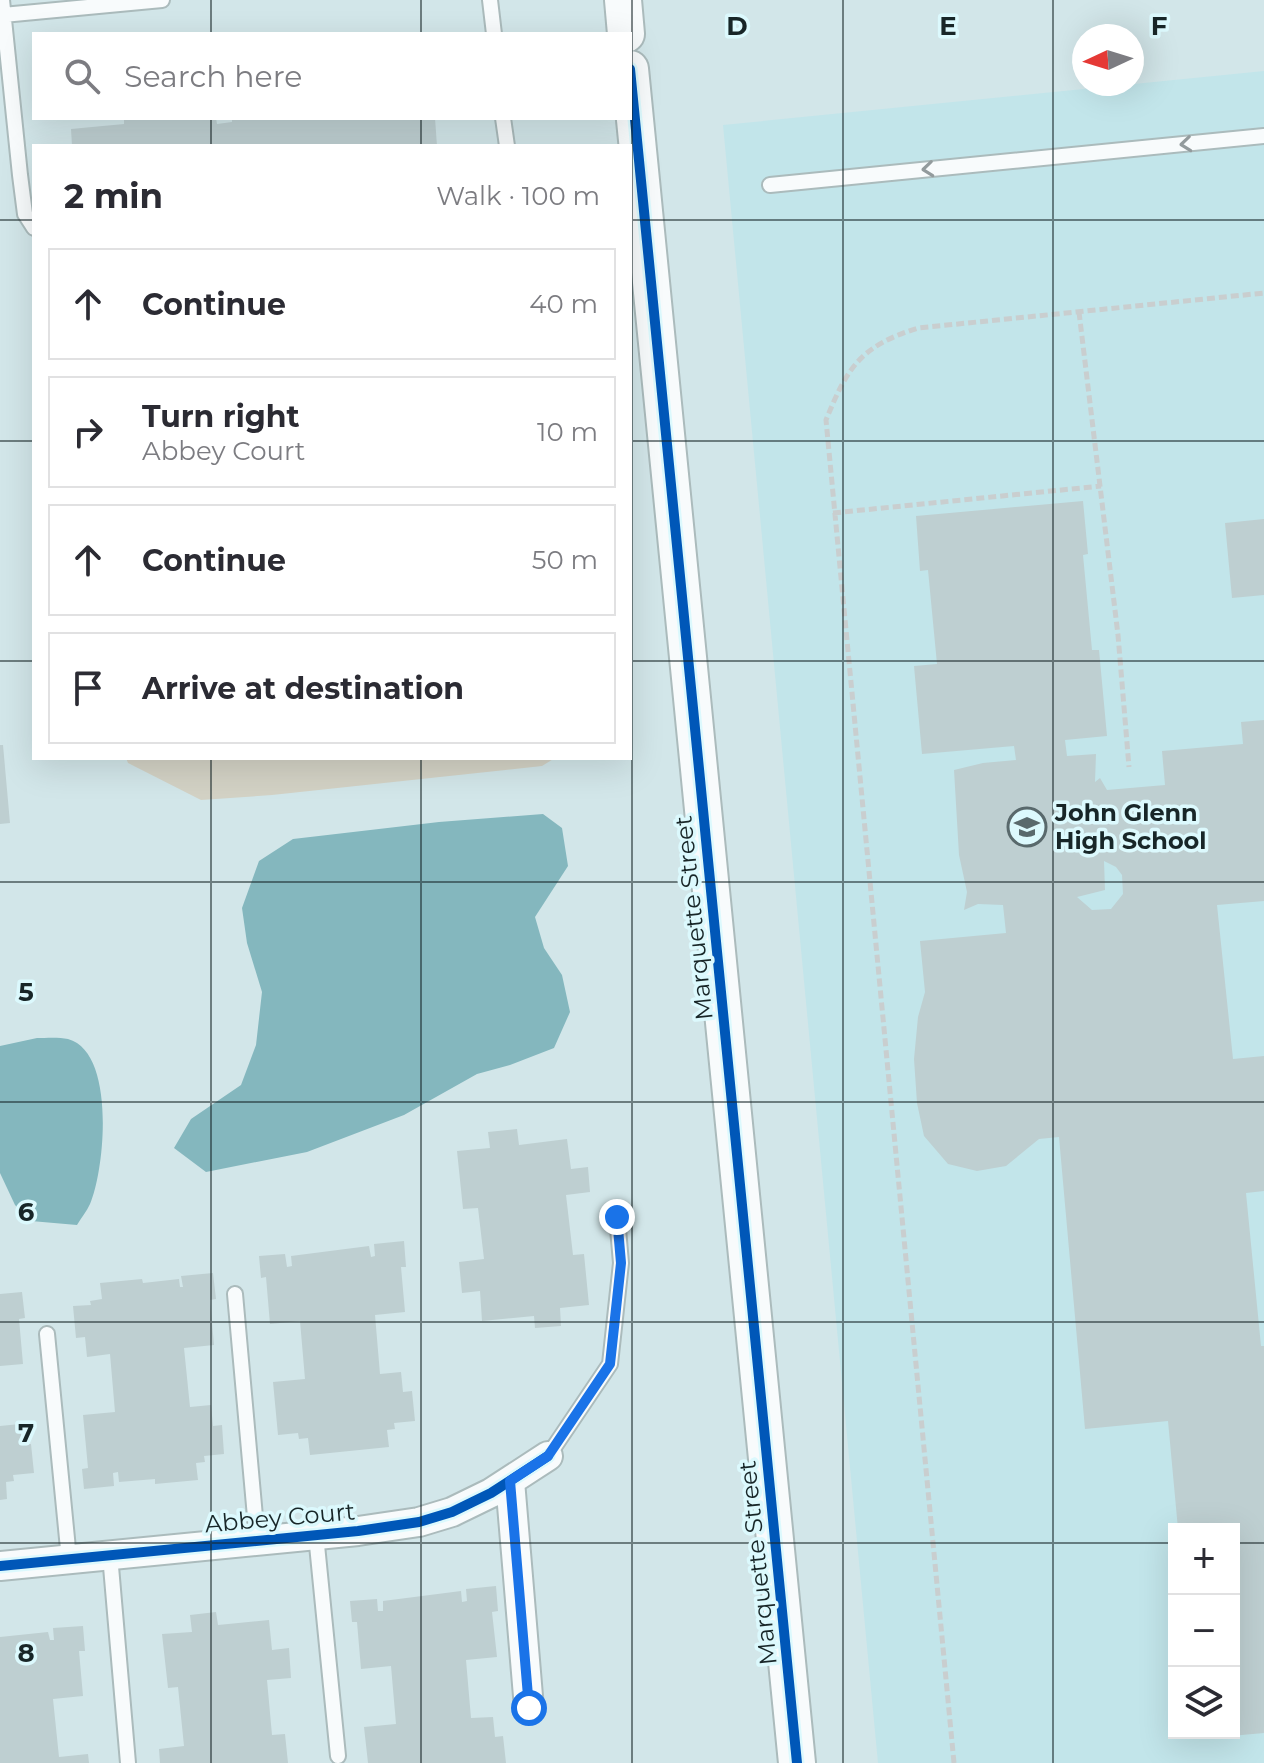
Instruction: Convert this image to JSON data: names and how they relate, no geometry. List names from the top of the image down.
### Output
{
  "streets": {
    "street": ["Marquette Street", "Abbey Court"]
  },
  "places": {
    "school or university": ["John Glenn High School"]
  },
  "north": "left",
  "page": {
    "search": "Search here",
    "heading": ["2 min", "Walk · 100 m"],
    "list": [
      ["Continue", "40 m"],
      ["Turn right", "Abbey Court", "10 m"],
      ["Continue", "50 m"],
      "Arrive at destination"
    ],
    "map_buttons": ["+", "−"]
  },
  "grid": {
    "columns": ["D", "E", "F"],
    "rows": [
      "5",
      "6",
      "7",
      "8"
    ]
  }
}
